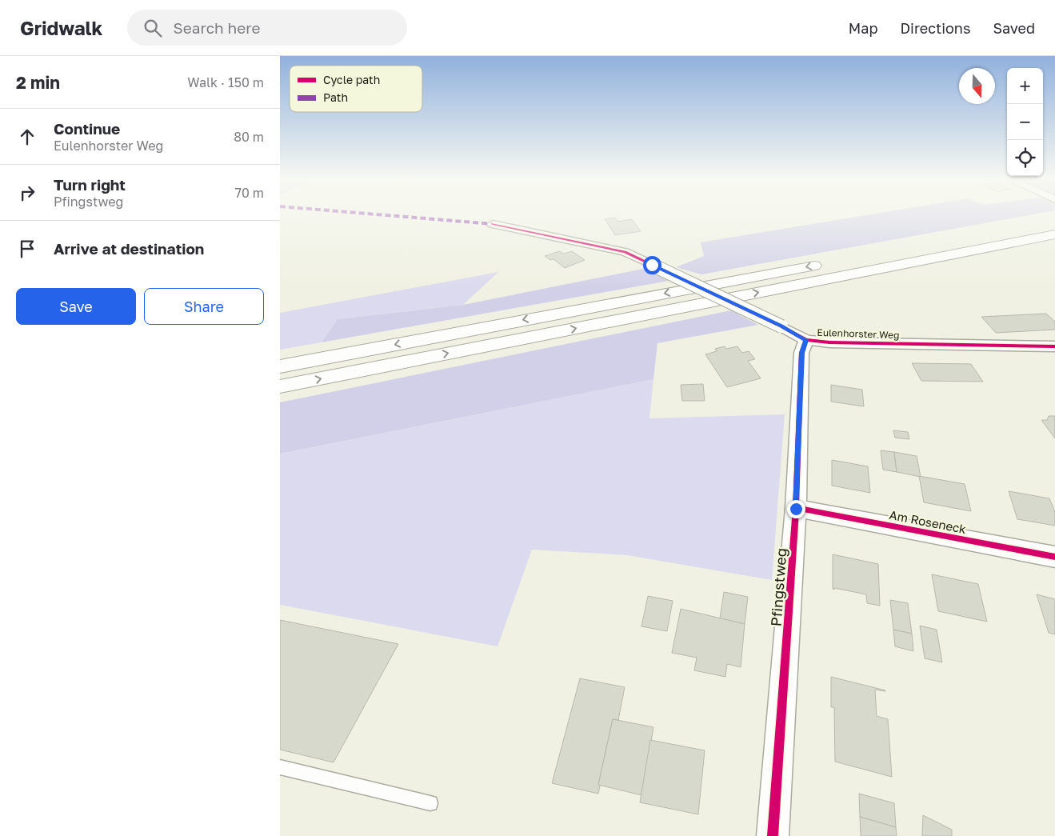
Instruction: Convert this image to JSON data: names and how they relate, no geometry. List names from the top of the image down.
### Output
{
  "streets": {
    "street": ["Eulenhorster Weg", "Am Roseneck", "Pfingstweg"]
  },
  "crossings": [
    ["Eulenhorster Weg", "Pfingstweg"],
    ["Am Roseneck", "Pfingstweg"]
  ],
  "legend": ["Cycle path", "Path"],
  "north": "bottom",
  "page": {
    "header": "Gridwalk",
    "search": "Search here",
    "nav": ["Map", "Directions", "Saved"],
    "heading": ["2 min", "Walk · 150 m"],
    "map_buttons": ["+", "−"],
    "list": [
      ["Continue", "Eulenhorster Weg", "80 m"],
      ["Turn right", "Pfingstweg", "70 m"],
      "Arrive at destination"
    ],
    "buttons": ["Save", "Share"]
  }
}
